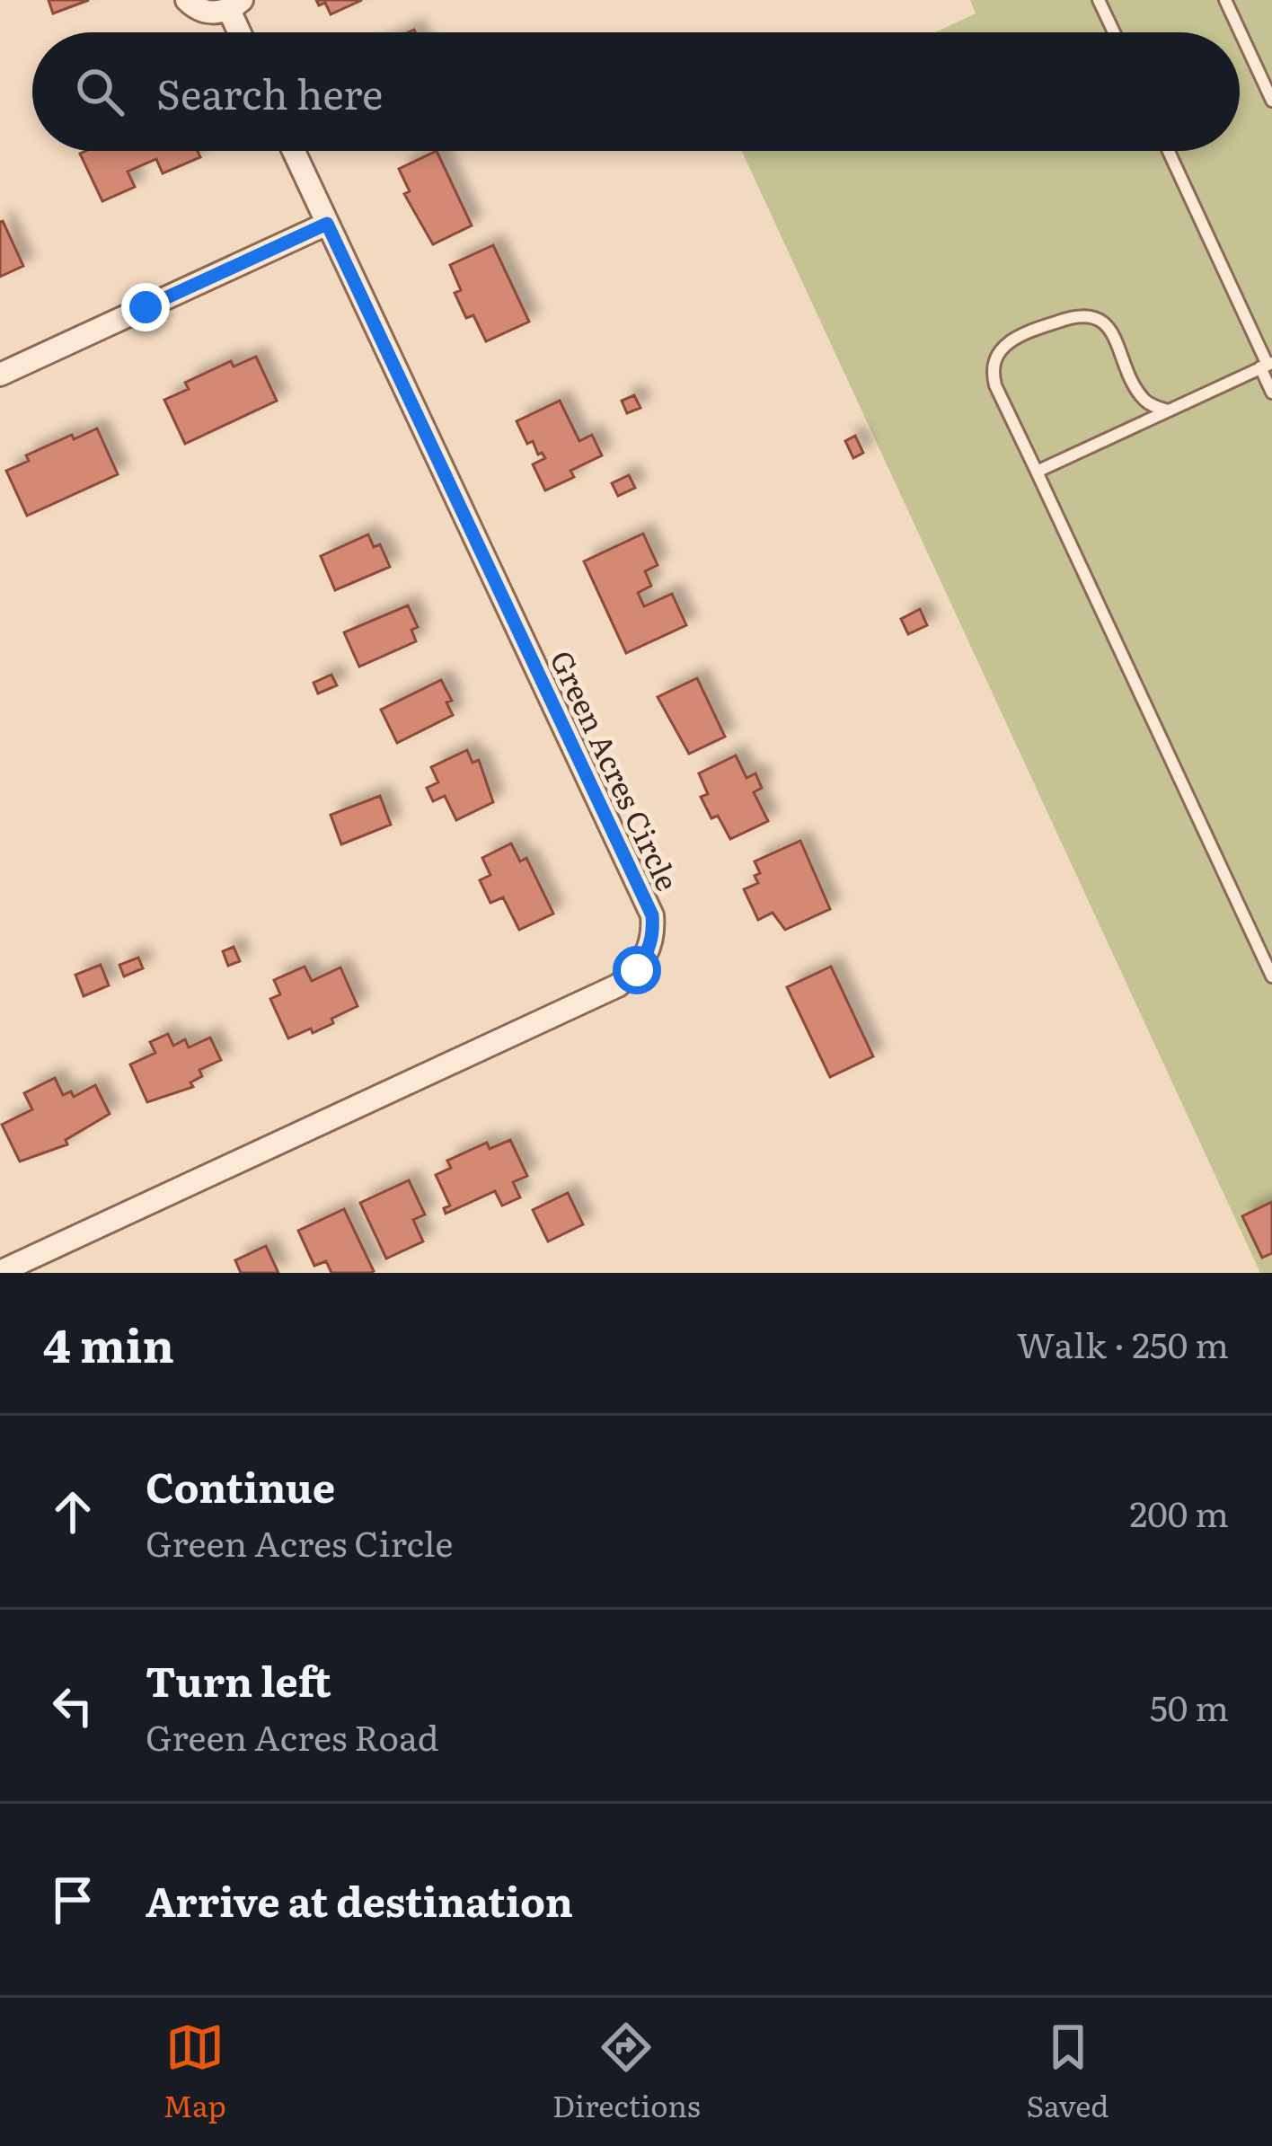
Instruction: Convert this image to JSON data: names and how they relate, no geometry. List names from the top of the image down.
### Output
{
  "streets": {
    "street": ["Green Acres Circle"]
  },
  "page": {
    "search": "Search here",
    "heading": ["4 min", "Walk · 250 m"],
    "list": [
      ["Continue", "Green Acres Circle", "200 m"],
      ["Turn left", "Green Acres Road", "50 m"],
      "Arrive at destination"
    ],
    "nav": ["Map", "Directions", "Saved"]
  }
}
